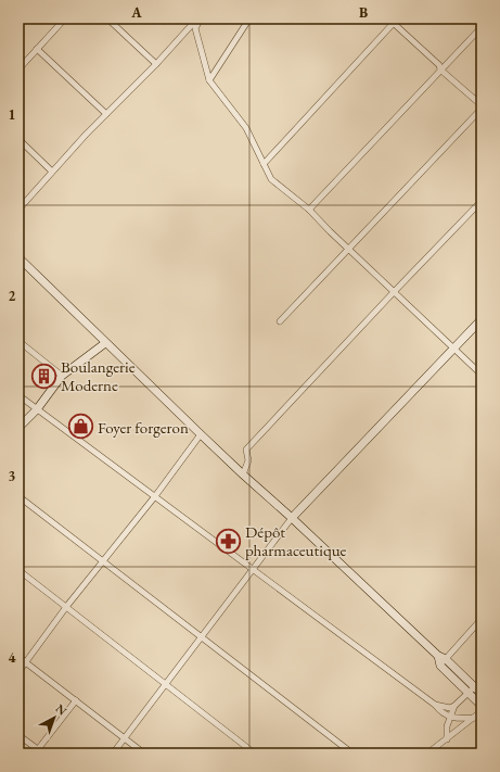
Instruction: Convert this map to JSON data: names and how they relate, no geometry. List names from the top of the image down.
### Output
{
  "places": {
    "building": ["Boulangerie Moderne"],
    "shop": ["Foyer forgeron"],
    "pharmacy": ["Dépôt pharmaceutique"]
  },
  "north": "top right",
  "grid": {
    "columns": ["A", "B"],
    "rows": [
      "1",
      "2",
      "3",
      "4"
    ]
  }
}
